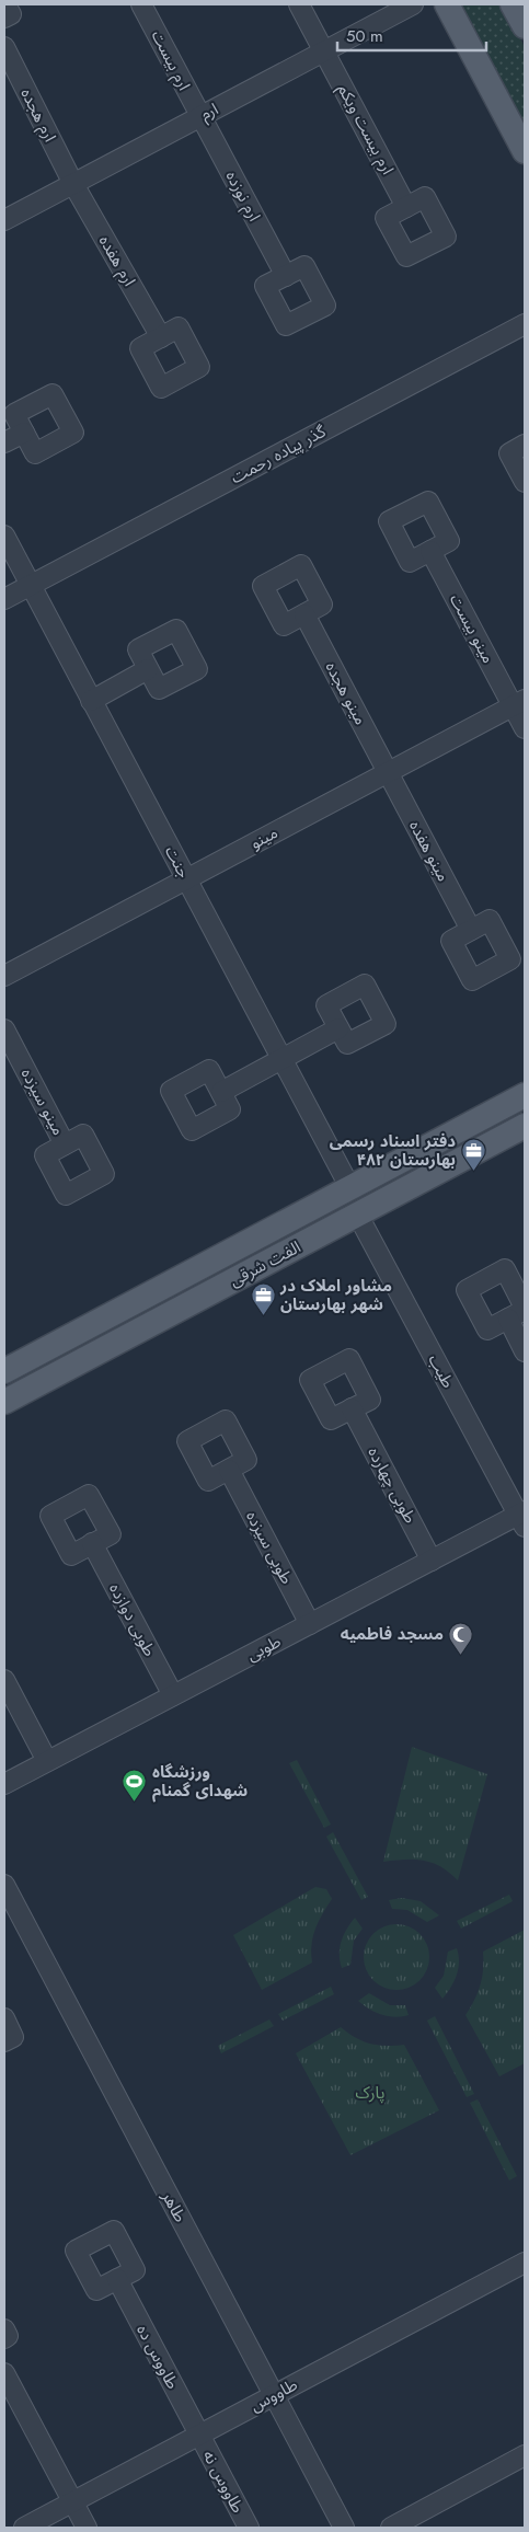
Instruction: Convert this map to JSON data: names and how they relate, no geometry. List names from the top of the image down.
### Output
{
  "streets": {
    "main road": ["الفت شرقی"],
    "street": [
      "ارم بیست",
      "ارم",
      "ارم هجده",
      "ارم بیست ویکم",
      "ارم نوزده",
      "ارم هفده",
      "گذر پیاده رحمت",
      "مینو بیست",
      "مینو هجده",
      "مینو",
      "مینو هفده",
      "جنت",
      "مینو سیزده",
      "طیب",
      "طوبی چهارده",
      "طوبی سیزده",
      "طوبی دوازده",
      "طوبی",
      "طاهر",
      "طاووس ده",
      "طاووس",
      "طاووس نه"
    ]
  },
  "crossings": [
    ["ارم بیست", "ارم"],
    ["ارم بیست", "ارم نوزده"],
    ["ارم", "ارم هجده"],
    ["ارم", "ارم بیست ویکم"],
    ["ارم", "ارم نوزده"],
    ["ارم", "ارم هفده"],
    ["ارم هجده", "ارم هفده"],
    ["گذر پیاده رحمت", "جنت"],
    ["مینو بیست", "مینو"],
    ["مینو هجده", "مینو"],
    ["مینو هجده", "مینو هفده"],
    ["مینو", "مینو هفده"],
    ["مینو", "جنت"],
    ["جنت", "الفت شرقی"],
    ["الفت شرقی", "طیب"],
    ["طیب", "طوبی"],
    ["طوبی چهارده", "طوبی"],
    ["طوبی سیزده", "طوبی"],
    ["طوبی دوازده", "طوبی"],
    ["طاهر", "طاووس"],
    ["طاووس ده", "طاووس"],
    ["طاووس ده", "طاووس نه"],
    ["طاووس", "طاووس نه"]
  ],
  "parks": ["پارک"],
  "places": {
    "office": ["دفتر اسناد رسمی ۴۸۲ بهارستان", "مشاور املاک در شهر بهارستان"],
    "mosque": ["مسجد فاطمیه"],
    "sports": ["ورزشگاه شهدای گمنام"]
  },
  "scale_bar": "50 m"
}
